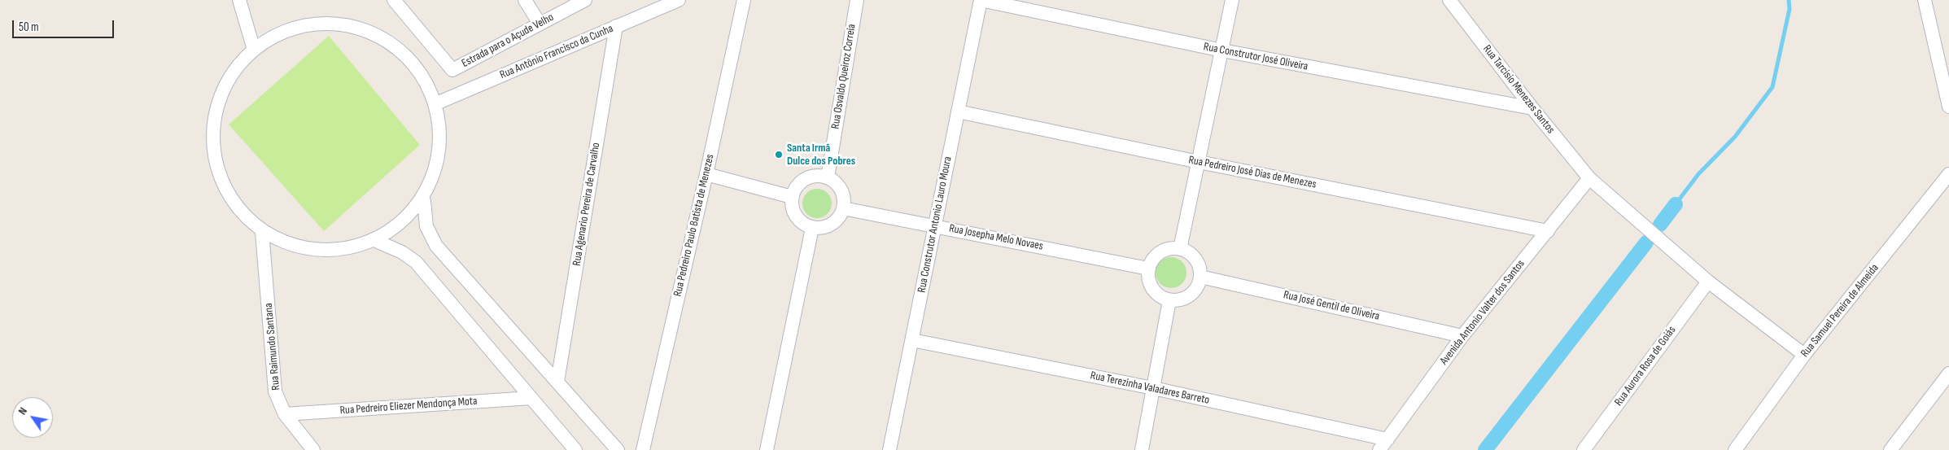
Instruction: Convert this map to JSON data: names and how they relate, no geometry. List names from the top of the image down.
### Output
{
  "streets": {
    "street": [
      "Estrada para o Açude Velho",
      "Rua Antônio Francisco da Cunha",
      "Rua Construtor José Oliveira",
      "Rua Osvaldo Queiroz Correia",
      "Rua Tarcisio Menezes Santos",
      "Rua Pedreiro José Dias de Menezes",
      "Rua Agenario Pereira de Carvalho",
      "Rua Construtor Antonio Lauro Moura",
      "Rua Pedreiro Paulo Batista de Menezes",
      "Rua Josepha Melo Novaes",
      "Rua José Gentil de Oliveira",
      "Rua Samuel Pereira de Almeida",
      "Avenida Antonio Valter dos Santos",
      "Rua Raimundo Santana",
      "Rua Aurora Rosa de Goiás",
      "Rua Terezinha Valadares Barreto",
      "Rua Pedreiro Eliezer Mendonça Mota"
    ]
  },
  "crossings": [
    ["Rua Antônio Francisco da Cunha", "Rua Agenario Pereira de Carvalho"],
    ["Rua Construtor José Oliveira", "Rua Tarcisio Menezes Santos"],
    ["Rua Construtor José Oliveira", "Rua Construtor Antonio Lauro Moura"],
    ["Rua Osvaldo Queiroz Correia", "Rua Josepha Melo Novaes"],
    ["Rua Tarcisio Menezes Santos", "Rua Samuel Pereira de Almeida"],
    ["Rua Tarcisio Menezes Santos", "Avenida Antonio Valter dos Santos"],
    ["Rua Tarcisio Menezes Santos", "Rua Aurora Rosa de Goiás"],
    ["Rua Pedreiro José Dias de Menezes", "Rua Construtor Antonio Lauro Moura"],
    ["Rua Pedreiro José Dias de Menezes", "Avenida Antonio Valter dos Santos"],
    ["Rua Construtor Antonio Lauro Moura", "Rua Josepha Melo Novaes"],
    ["Rua Construtor Antonio Lauro Moura", "Rua Terezinha Valadares Barreto"],
    ["Rua Josepha Melo Novaes", "Rua José Gentil de Oliveira"],
    ["Rua José Gentil de Oliveira", "Avenida Antonio Valter dos Santos"],
    ["Avenida Antonio Valter dos Santos", "Rua Terezinha Valadares Barreto"],
    ["Rua Raimundo Santana", "Rua Pedreiro Eliezer Mendonça Mota"]
  ],
  "places": ["Santa Irmã Dulce dos Pobres"],
  "scale_bar": "50 m",
  "north": "top left"
}
